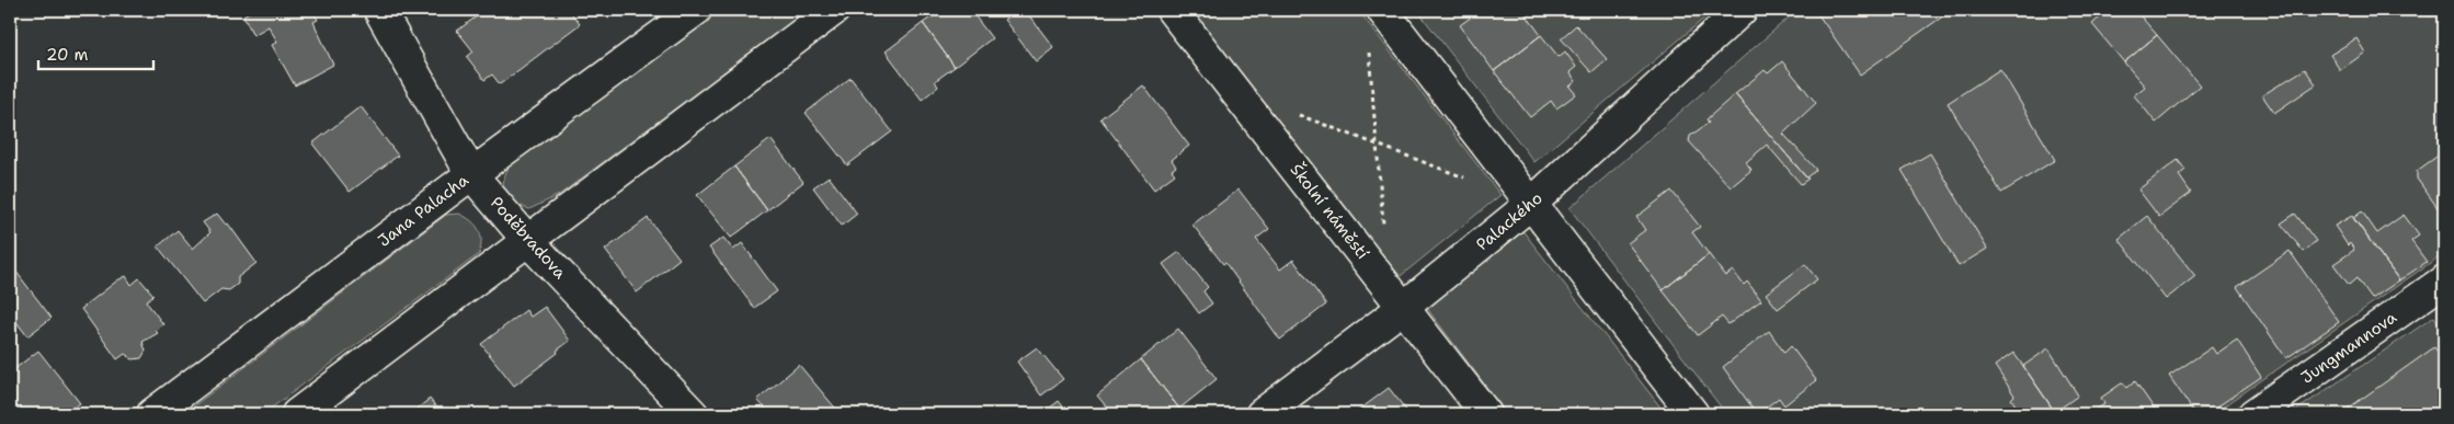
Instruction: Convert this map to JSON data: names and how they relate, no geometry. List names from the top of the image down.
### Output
{
  "streets": {
    "street": [
      "Jana Palacha",
      "Školní náměstí",
      "Palackého",
      "Poděbradova",
      "Jungmannova"
    ]
  },
  "crossings": [
    ["Jana Palacha", "Poděbradova"],
    ["Školní náměstí", "Palackého"]
  ],
  "scale_bar": "20 m"
}
